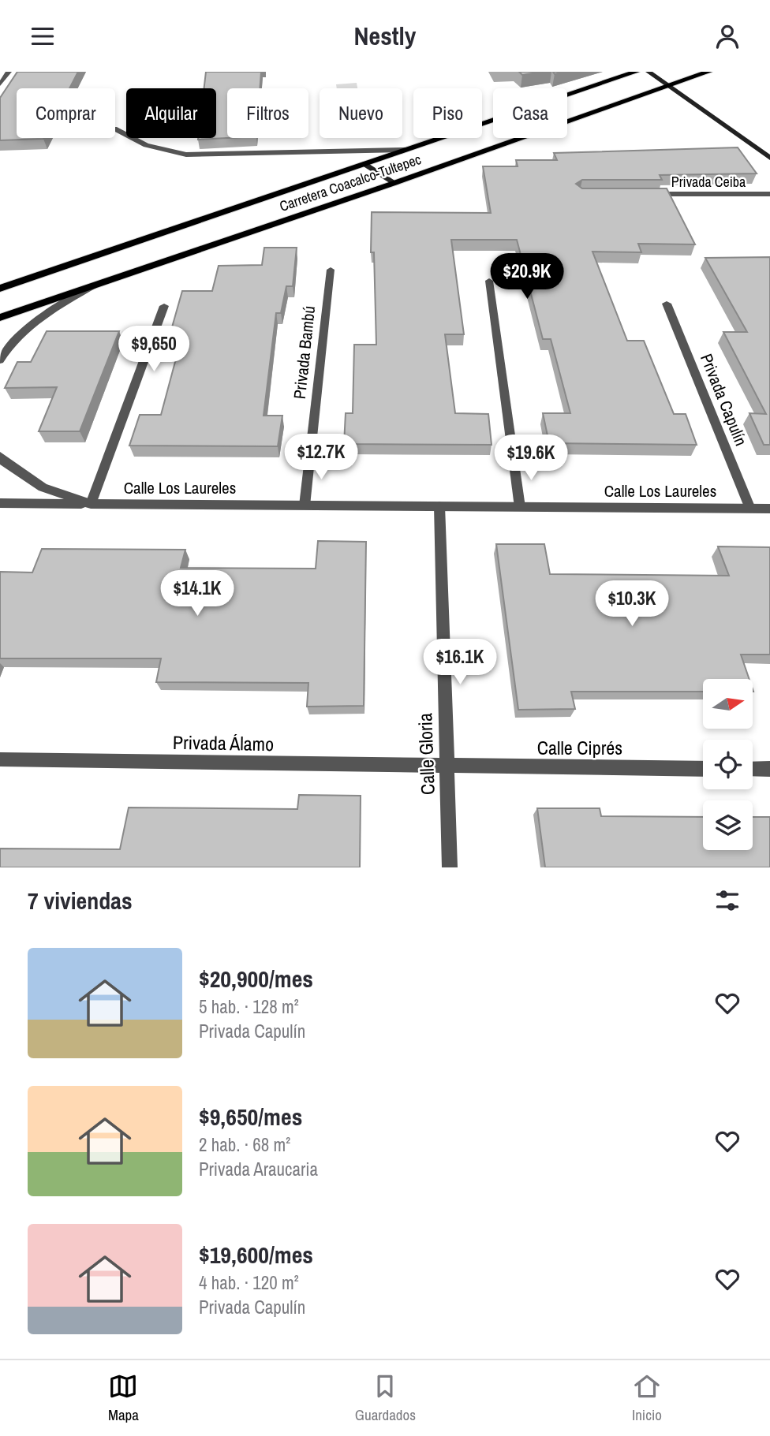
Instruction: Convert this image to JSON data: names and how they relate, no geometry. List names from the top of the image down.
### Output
{
  "streets": {
    "main road": ["Carretera Coacalco-Tultepec"],
    "street": [
      "Privada Ceiba",
      "Privada Bambú",
      "Privada Capulín",
      "Calle Los Laureles",
      "Privada Álamo",
      "Calle Ciprés",
      "Calle Gloria"
    ]
  },
  "crossings": [
    ["Privada Bambú", "Calle Los Laureles"],
    ["Privada Capulín", "Calle Los Laureles"],
    ["Calle Los Laureles", "Calle Gloria"],
    ["Privada Álamo", "Calle Ciprés"],
    ["Privada Álamo", "Calle Gloria"],
    ["Calle Ciprés", "Calle Gloria"]
  ],
  "north": "right",
  "page": {
    "header": "Nestly",
    "chip": [
      "Comprar",
      "Alquilar",
      "Filtros",
      "Nuevo",
      "Piso",
      "Casa"
    ],
    "price": [
      "$20.9K",
      "$9,650",
      "$12.7K",
      "$19.6K",
      "$14.1K",
      "$10.3K",
      "$16.1K"
    ],
    "heading": "7 viviendas",
    "list": [
      {
        "name": "$20,900/mes",
        "note": "5 hab. · 128 m² · Privada Capulín"
      },
      {
        "name": "$9,650/mes",
        "note": "2 hab. · 68 m² · Privada Araucaria"
      },
      {
        "name": "$19,600/mes",
        "note": "4 hab. · 120 m² · Privada Capulín"
      }
    ],
    "tabs": ["Mapa", "Guardados", "Inicio"]
  }
}
